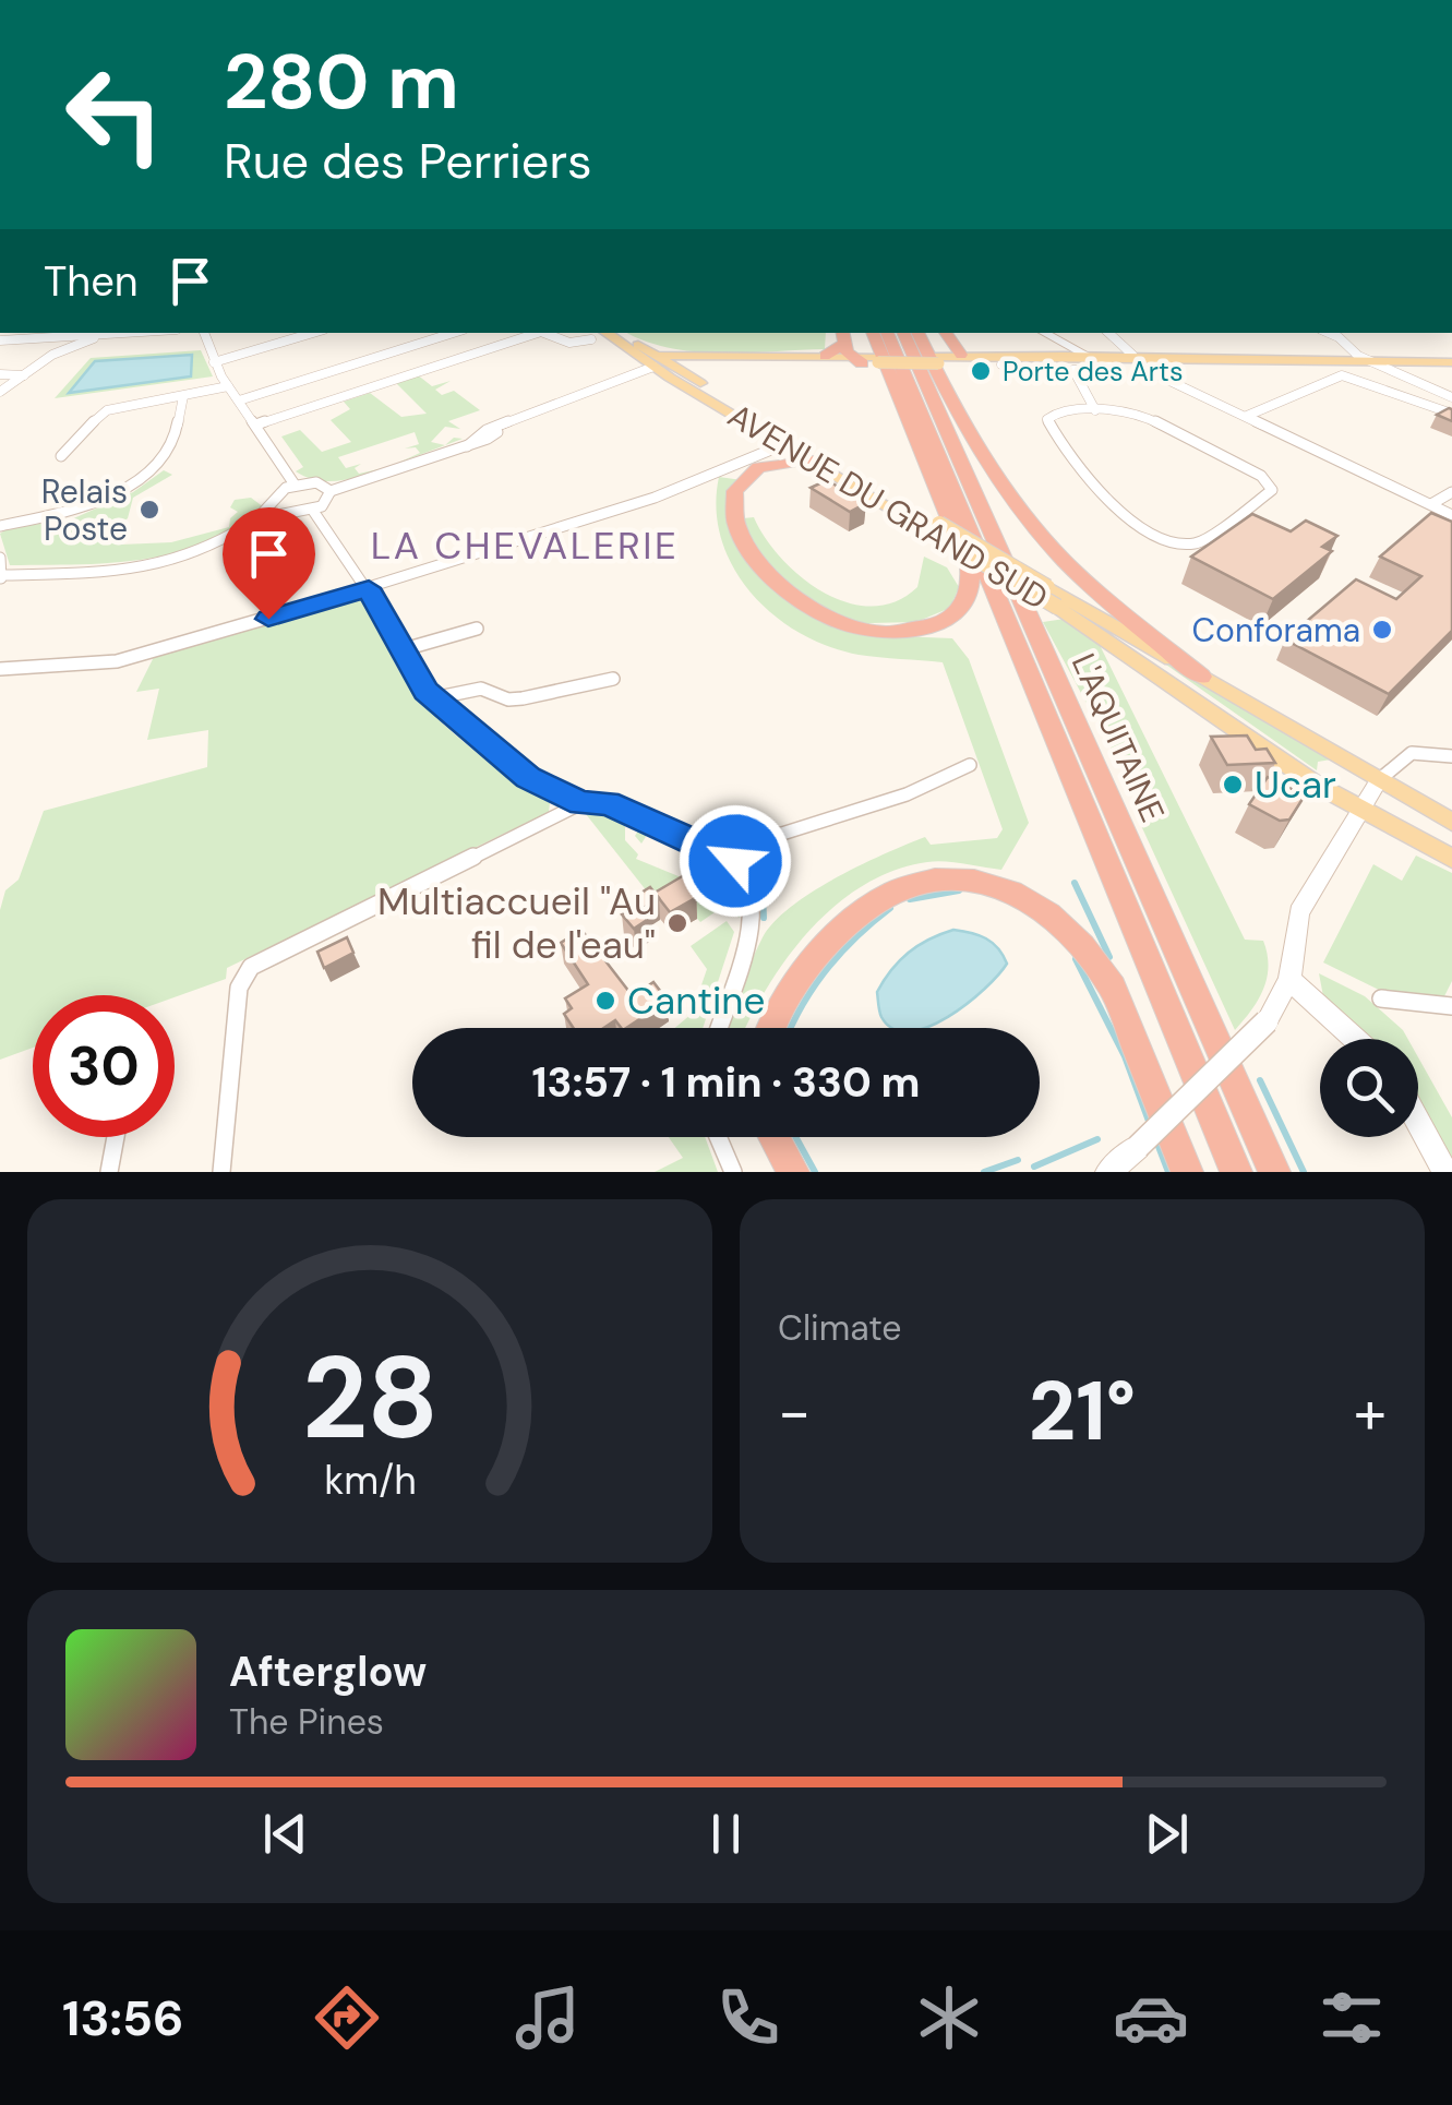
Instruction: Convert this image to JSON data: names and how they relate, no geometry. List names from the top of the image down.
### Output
{
  "streets": {
    "highway": ["L'AQUITAINE"],
    "main road": ["AVENUE DU GRAND SUD"]
  },
  "districts": ["LA CHEVALERIE"],
  "places": [
    "Porte des Arts",
    "Relais Poste",
    "Conforama",
    "Ucar",
    "Multiaccueil \"Au fil de l'eau\"",
    "Cantine"
  ],
  "page": {
    "turn": ["280 m", "Rue des Perriers"],
    "then": "Then",
    "limit": "30",
    "trip": "13:57 · 1 min · 330 m",
    "tile": "Climate",
    "heat": ["−", "21°", "+"],
    "song": ["Afterglow", "The Pines"],
    "tabs": "13:56",
    "gauge": ["28", "km/h"]
  }
}
